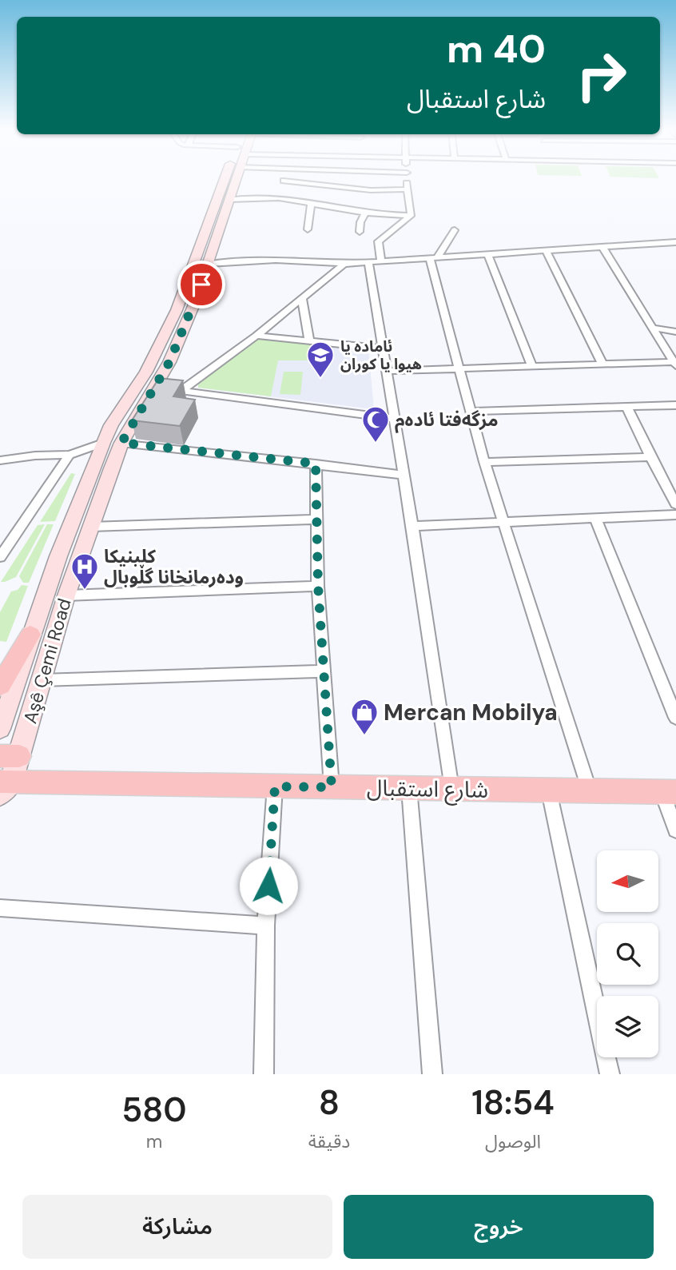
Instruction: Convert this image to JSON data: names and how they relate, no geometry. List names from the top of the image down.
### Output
{
  "streets": {
    "main road": ["Aşê Çemi Road", "شارع استقبال"]
  },
  "crossings": [
    ["Aşê Çemi Road", "شارع استقبال"]
  ],
  "places": {
    "school or university": ["ئاماده یا هیوا یا کوران"],
    "mosque": ["مزگەفتا ئادەم"],
    "hospital": ["کلینیکا ودەرمانخانا گڵوبال"],
    "shop": ["Mercan Mobilya"]
  },
  "north": "left",
  "page": {
    "turn": ["40 m", "شارع استقبال"],
    "eta": [
      "18:54",
      "الوصول",
      "8",
      "دقيقة",
      "580",
      "m"
    ],
    "buttons": ["خروج", "مشاركة"]
  }
}
